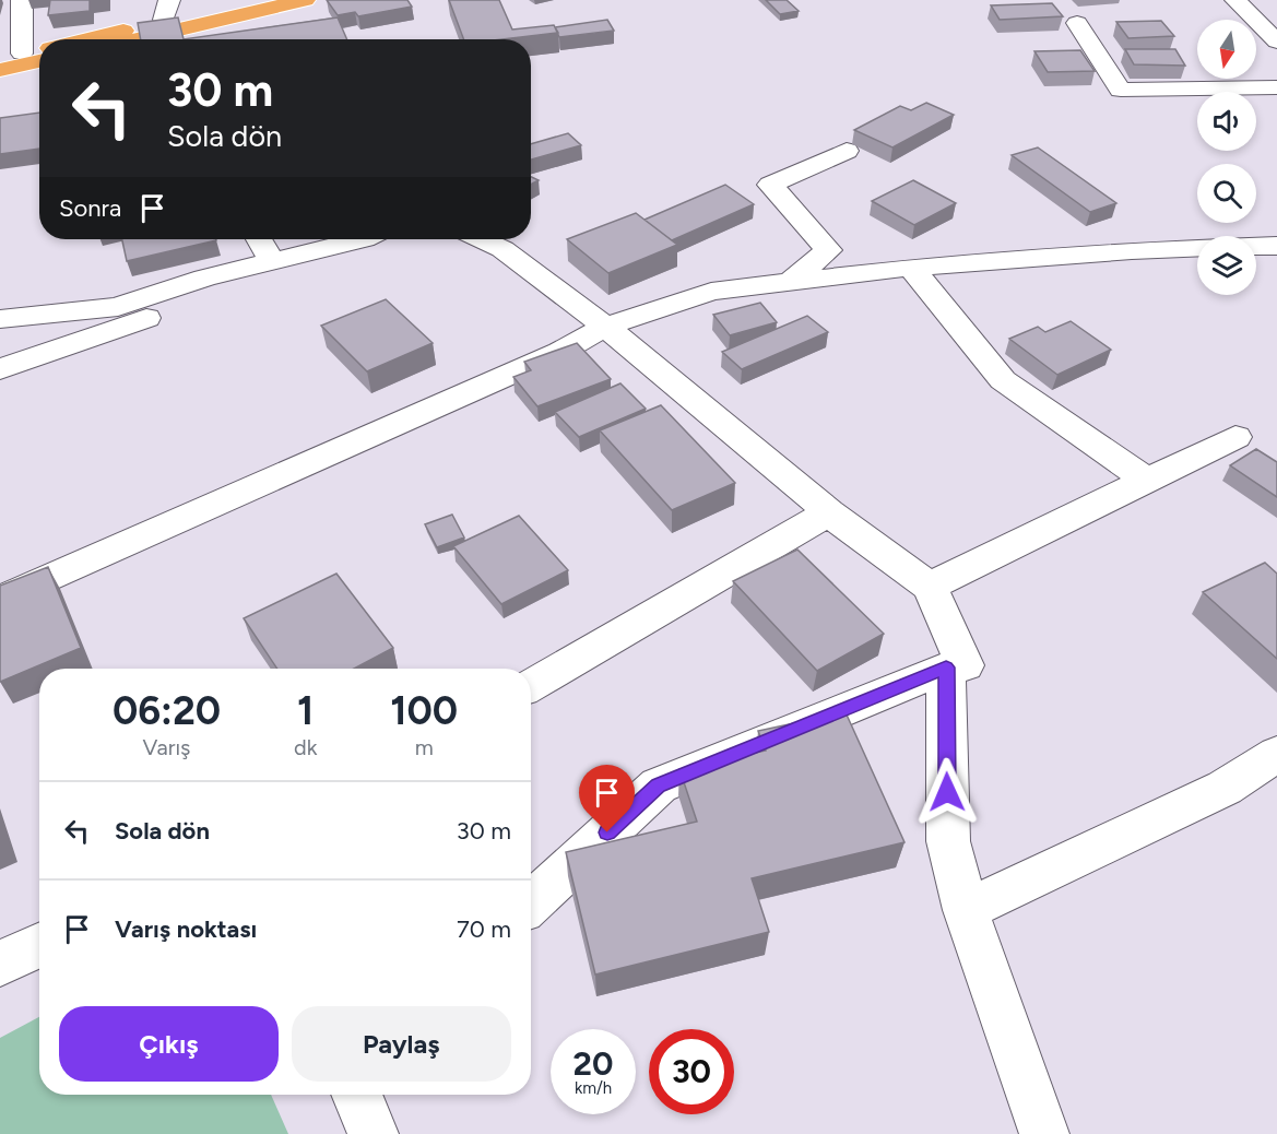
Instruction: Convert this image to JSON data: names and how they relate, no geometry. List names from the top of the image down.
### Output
{
  "north": "bottom",
  "page": {
    "turn": ["30 m", "Sola dön"],
    "then": "Sonra",
    "eta": [
      "06:20",
      "Varış",
      "1",
      "dk",
      "100",
      "m"
    ],
    "list": [
      {
        "name": "Sola dön",
        "value": "30 m"
      },
      {
        "name": "Varış noktası",
        "value": "70 m"
      }
    ],
    "buttons": ["Çıkış", "Paylaş"],
    "speed": "20 km/h",
    "limit": "30"
  }
}
